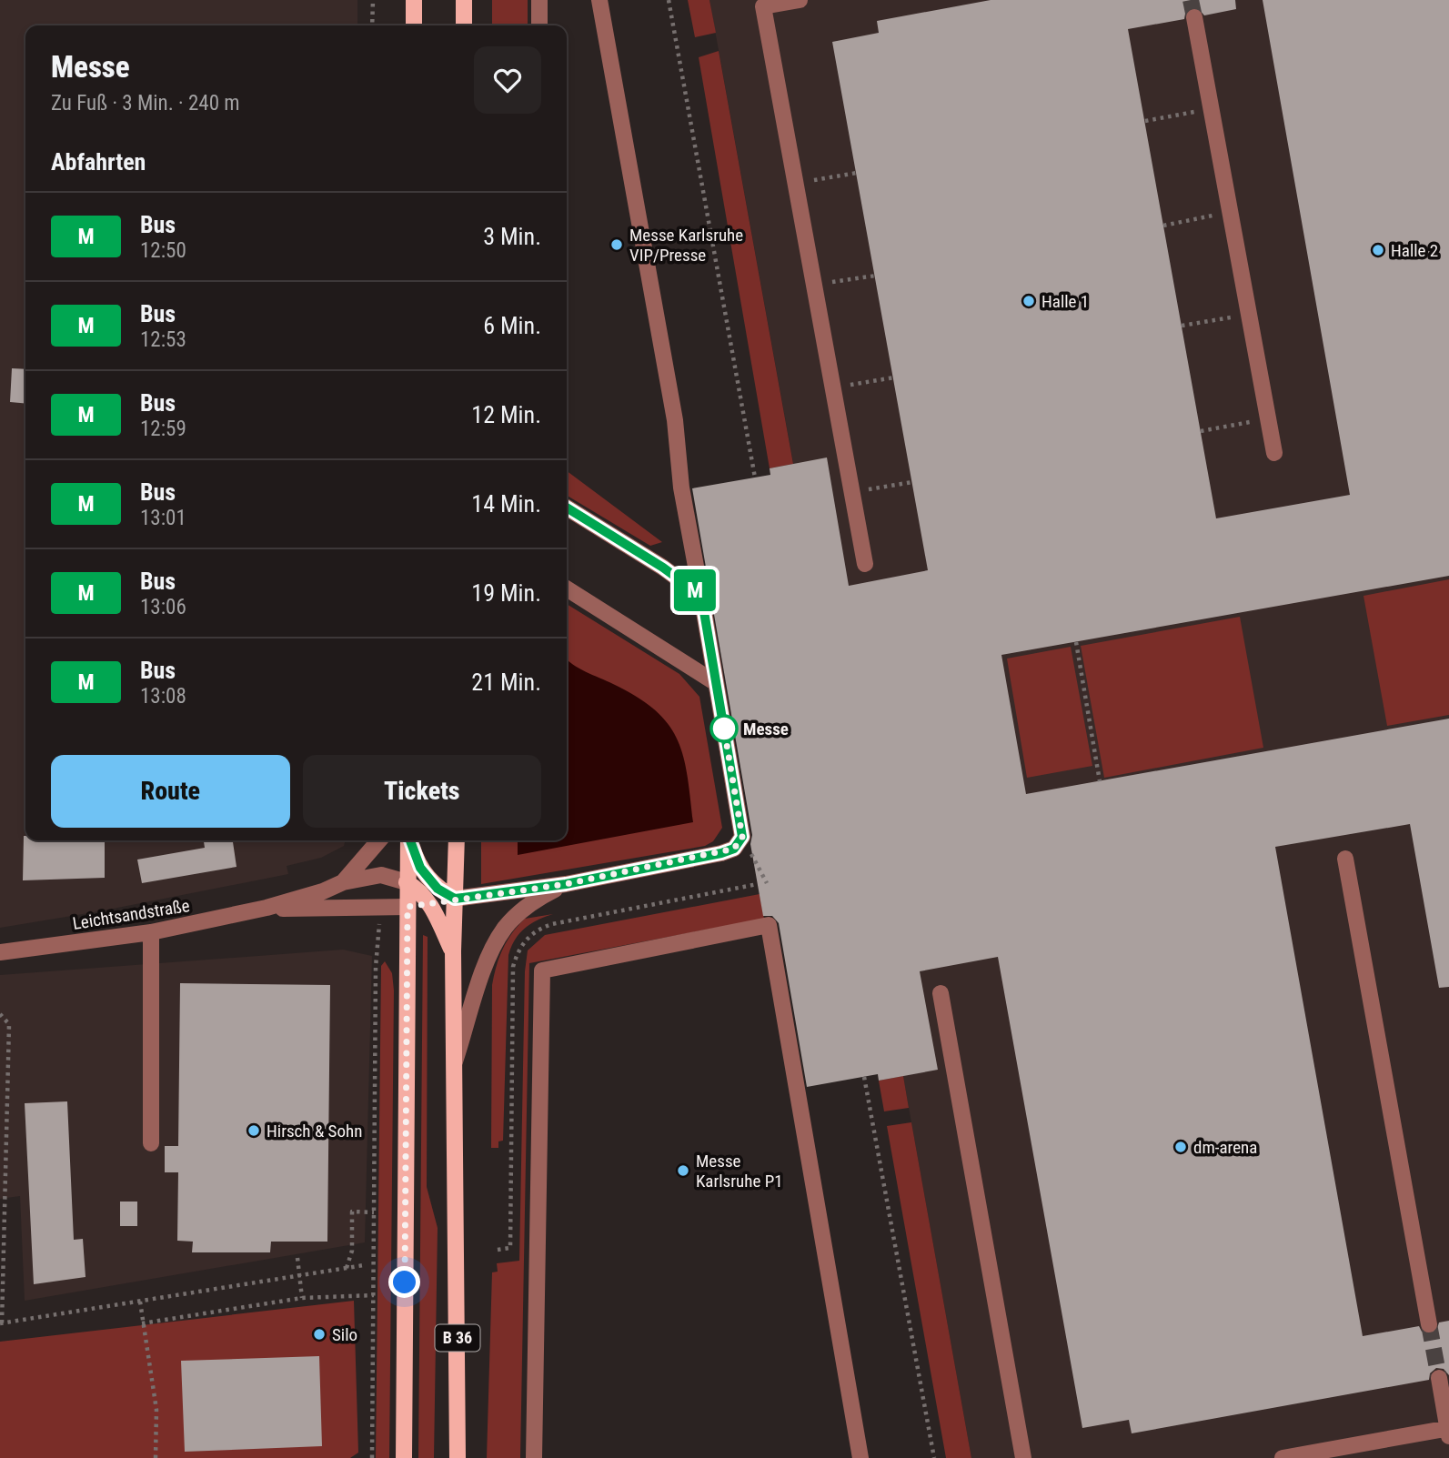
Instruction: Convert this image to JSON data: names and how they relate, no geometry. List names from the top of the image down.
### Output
{
  "streets": {
    "main road": ["B 36"],
    "street": ["Leichtsandstraße"]
  },
  "places": [
    "Messe Karlsruhe VIP/Presse",
    "Halle 2",
    "Halle 1",
    "Messe",
    "Hirsch & Sohn",
    "dm-arena",
    "Messe Karlsruhe P1",
    "Silo"
  ],
  "lines": ["bus line M"],
  "page": {
    "on_map": "M",
    "heading": [
      ["Messe", "Zu Fuß · 3 Min. · 240 m"],
      "Abfahrten"
    ],
    "list": [
      {
        "mark": "M",
        "name": "Bus",
        "note": "12:50",
        "value": "3 Min."
      },
      {
        "mark": "M",
        "name": "Bus",
        "note": "12:53",
        "value": "6 Min."
      },
      {
        "mark": "M",
        "name": "Bus",
        "note": "12:59",
        "value": "12 Min."
      },
      {
        "mark": "M",
        "name": "Bus",
        "note": "13:01",
        "value": "14 Min."
      },
      {
        "mark": "M",
        "name": "Bus",
        "note": "13:06",
        "value": "19 Min."
      },
      {
        "mark": "M",
        "name": "Bus",
        "note": "13:08",
        "value": "21 Min."
      }
    ],
    "buttons": ["Route", "Tickets"]
  }
}
